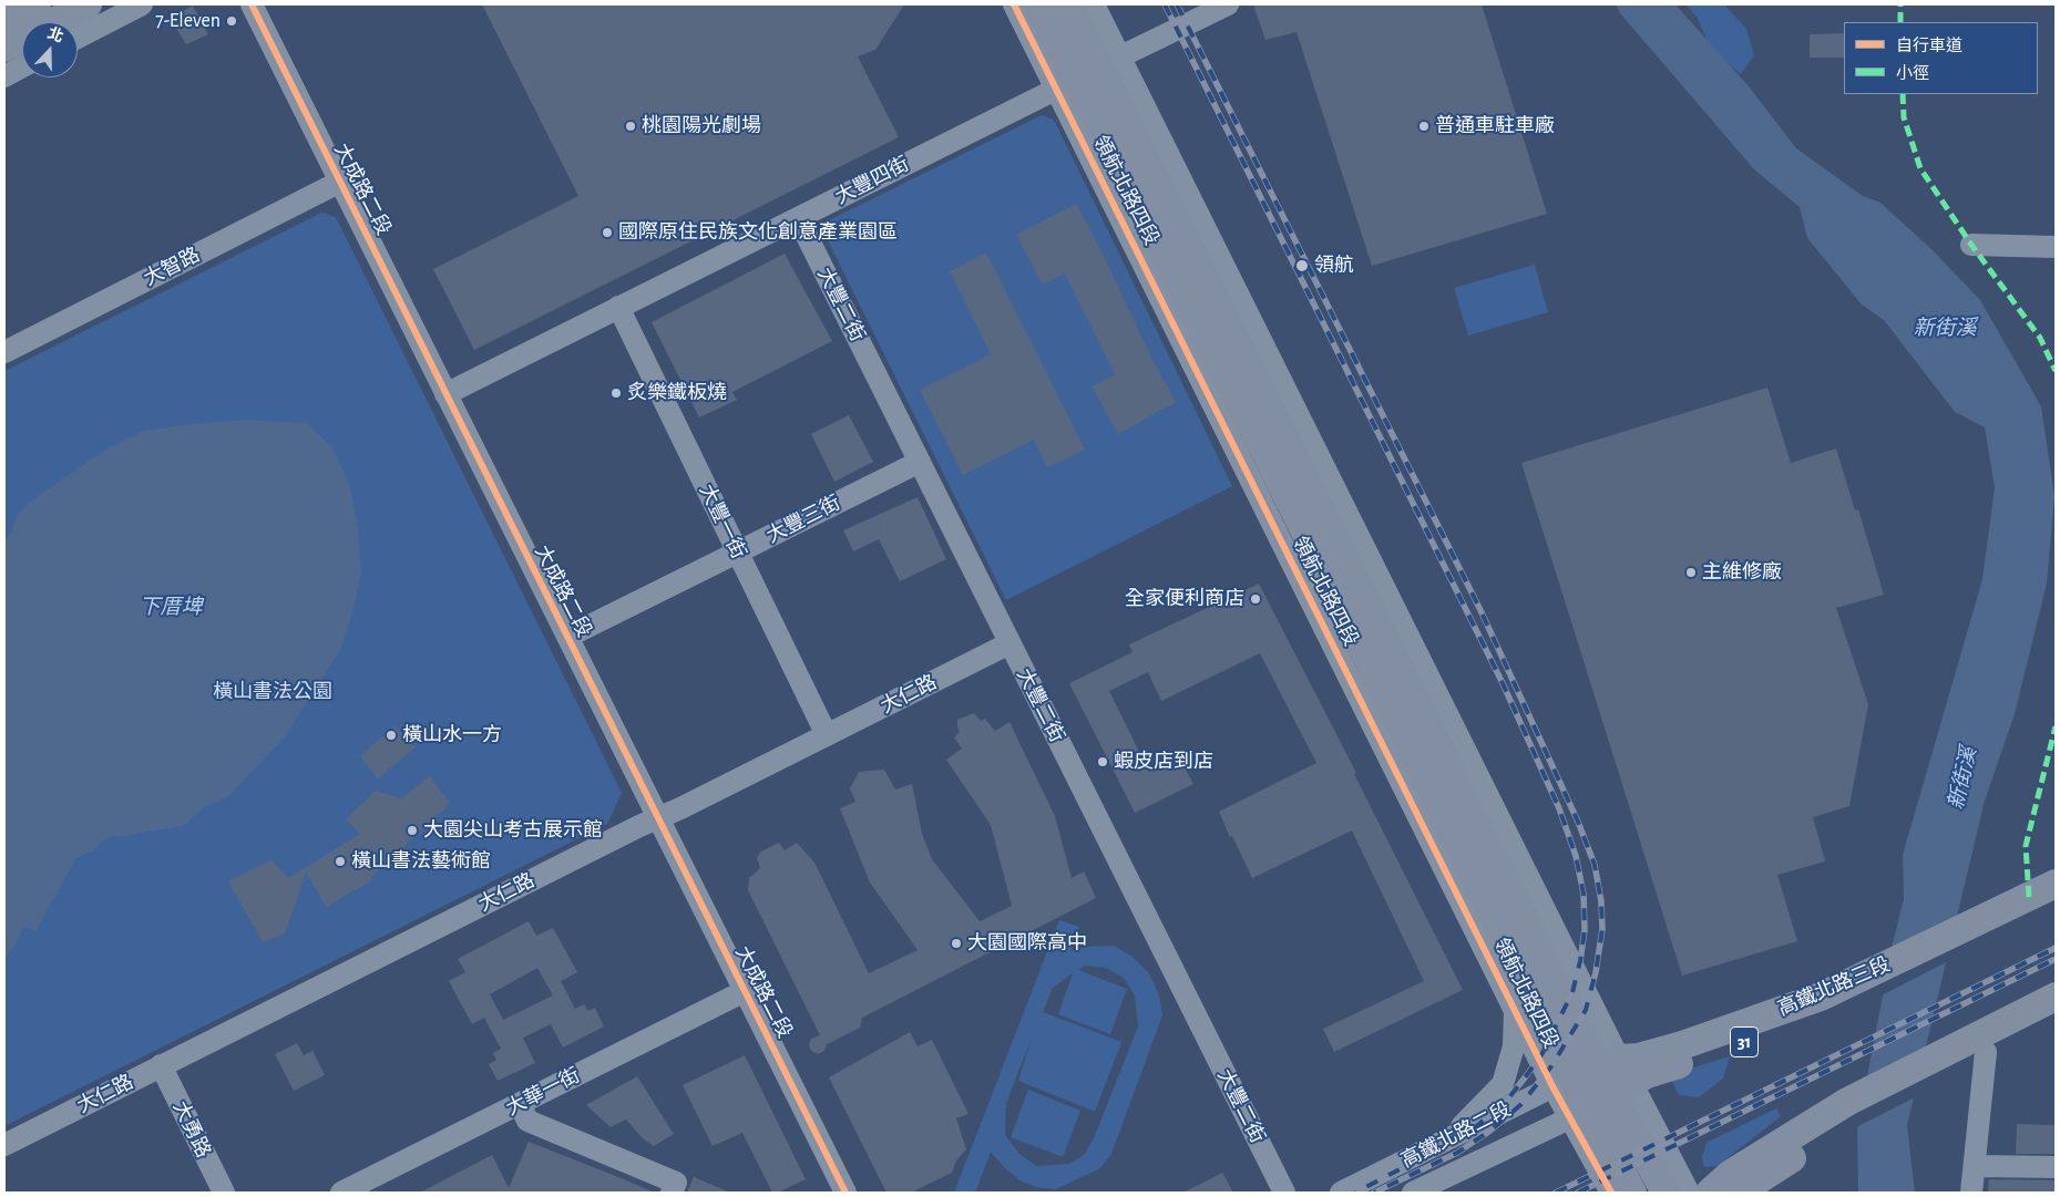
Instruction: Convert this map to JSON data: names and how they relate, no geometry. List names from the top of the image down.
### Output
{
  "streets": {
    "main road": ["領航北路四段", "高鐵北路三段", "31"],
    "street": [
      "大豐四街",
      "大成路二段",
      "大智路",
      "大豐二街",
      "大豐三街",
      "大豐一街",
      "大仁路",
      "大華一街",
      "大勇路",
      "高鐵北路二段"
    ]
  },
  "crossings": [
    ["大豐四街", "大成路二段"],
    ["大豐四街", "領航北路四段"],
    ["大豐四街", "大豐二街"],
    ["大豐四街", "大豐一街"],
    ["大成路二段", "大智路"],
    ["大成路二段", "大豐三街"],
    ["大成路二段", "大仁路"],
    ["大成路二段", "大華一街"],
    ["領航北路四段", "高鐵北路三段"],
    ["領航北路四段", "高鐵北路二段"],
    ["大豐二街", "大豐三街"],
    ["大豐二街", "大仁路"],
    ["大豐三街", "大豐一街"],
    ["大豐一街", "大仁路"],
    ["大仁路", "大勇路"],
    ["高鐵北路三段", "高鐵北路二段"]
  ],
  "water": ["新街溪", "下厝埤"],
  "parks": ["橫山書法公園"],
  "places": [
    "7-Eleven",
    "桃園陽光劇場",
    "普通車駐車廠",
    "國際原住民族文化創意產業園區",
    "領航",
    "炙樂鐵板燒",
    "主維修廠",
    "全家便利商店",
    "橫山水一方",
    "蝦皮店到店",
    "大園尖山考古展示館",
    "橫山書法藝術館",
    "大園國際高中"
  ],
  "legend": ["自行車道", "小徑"],
  "north": "top"
}
